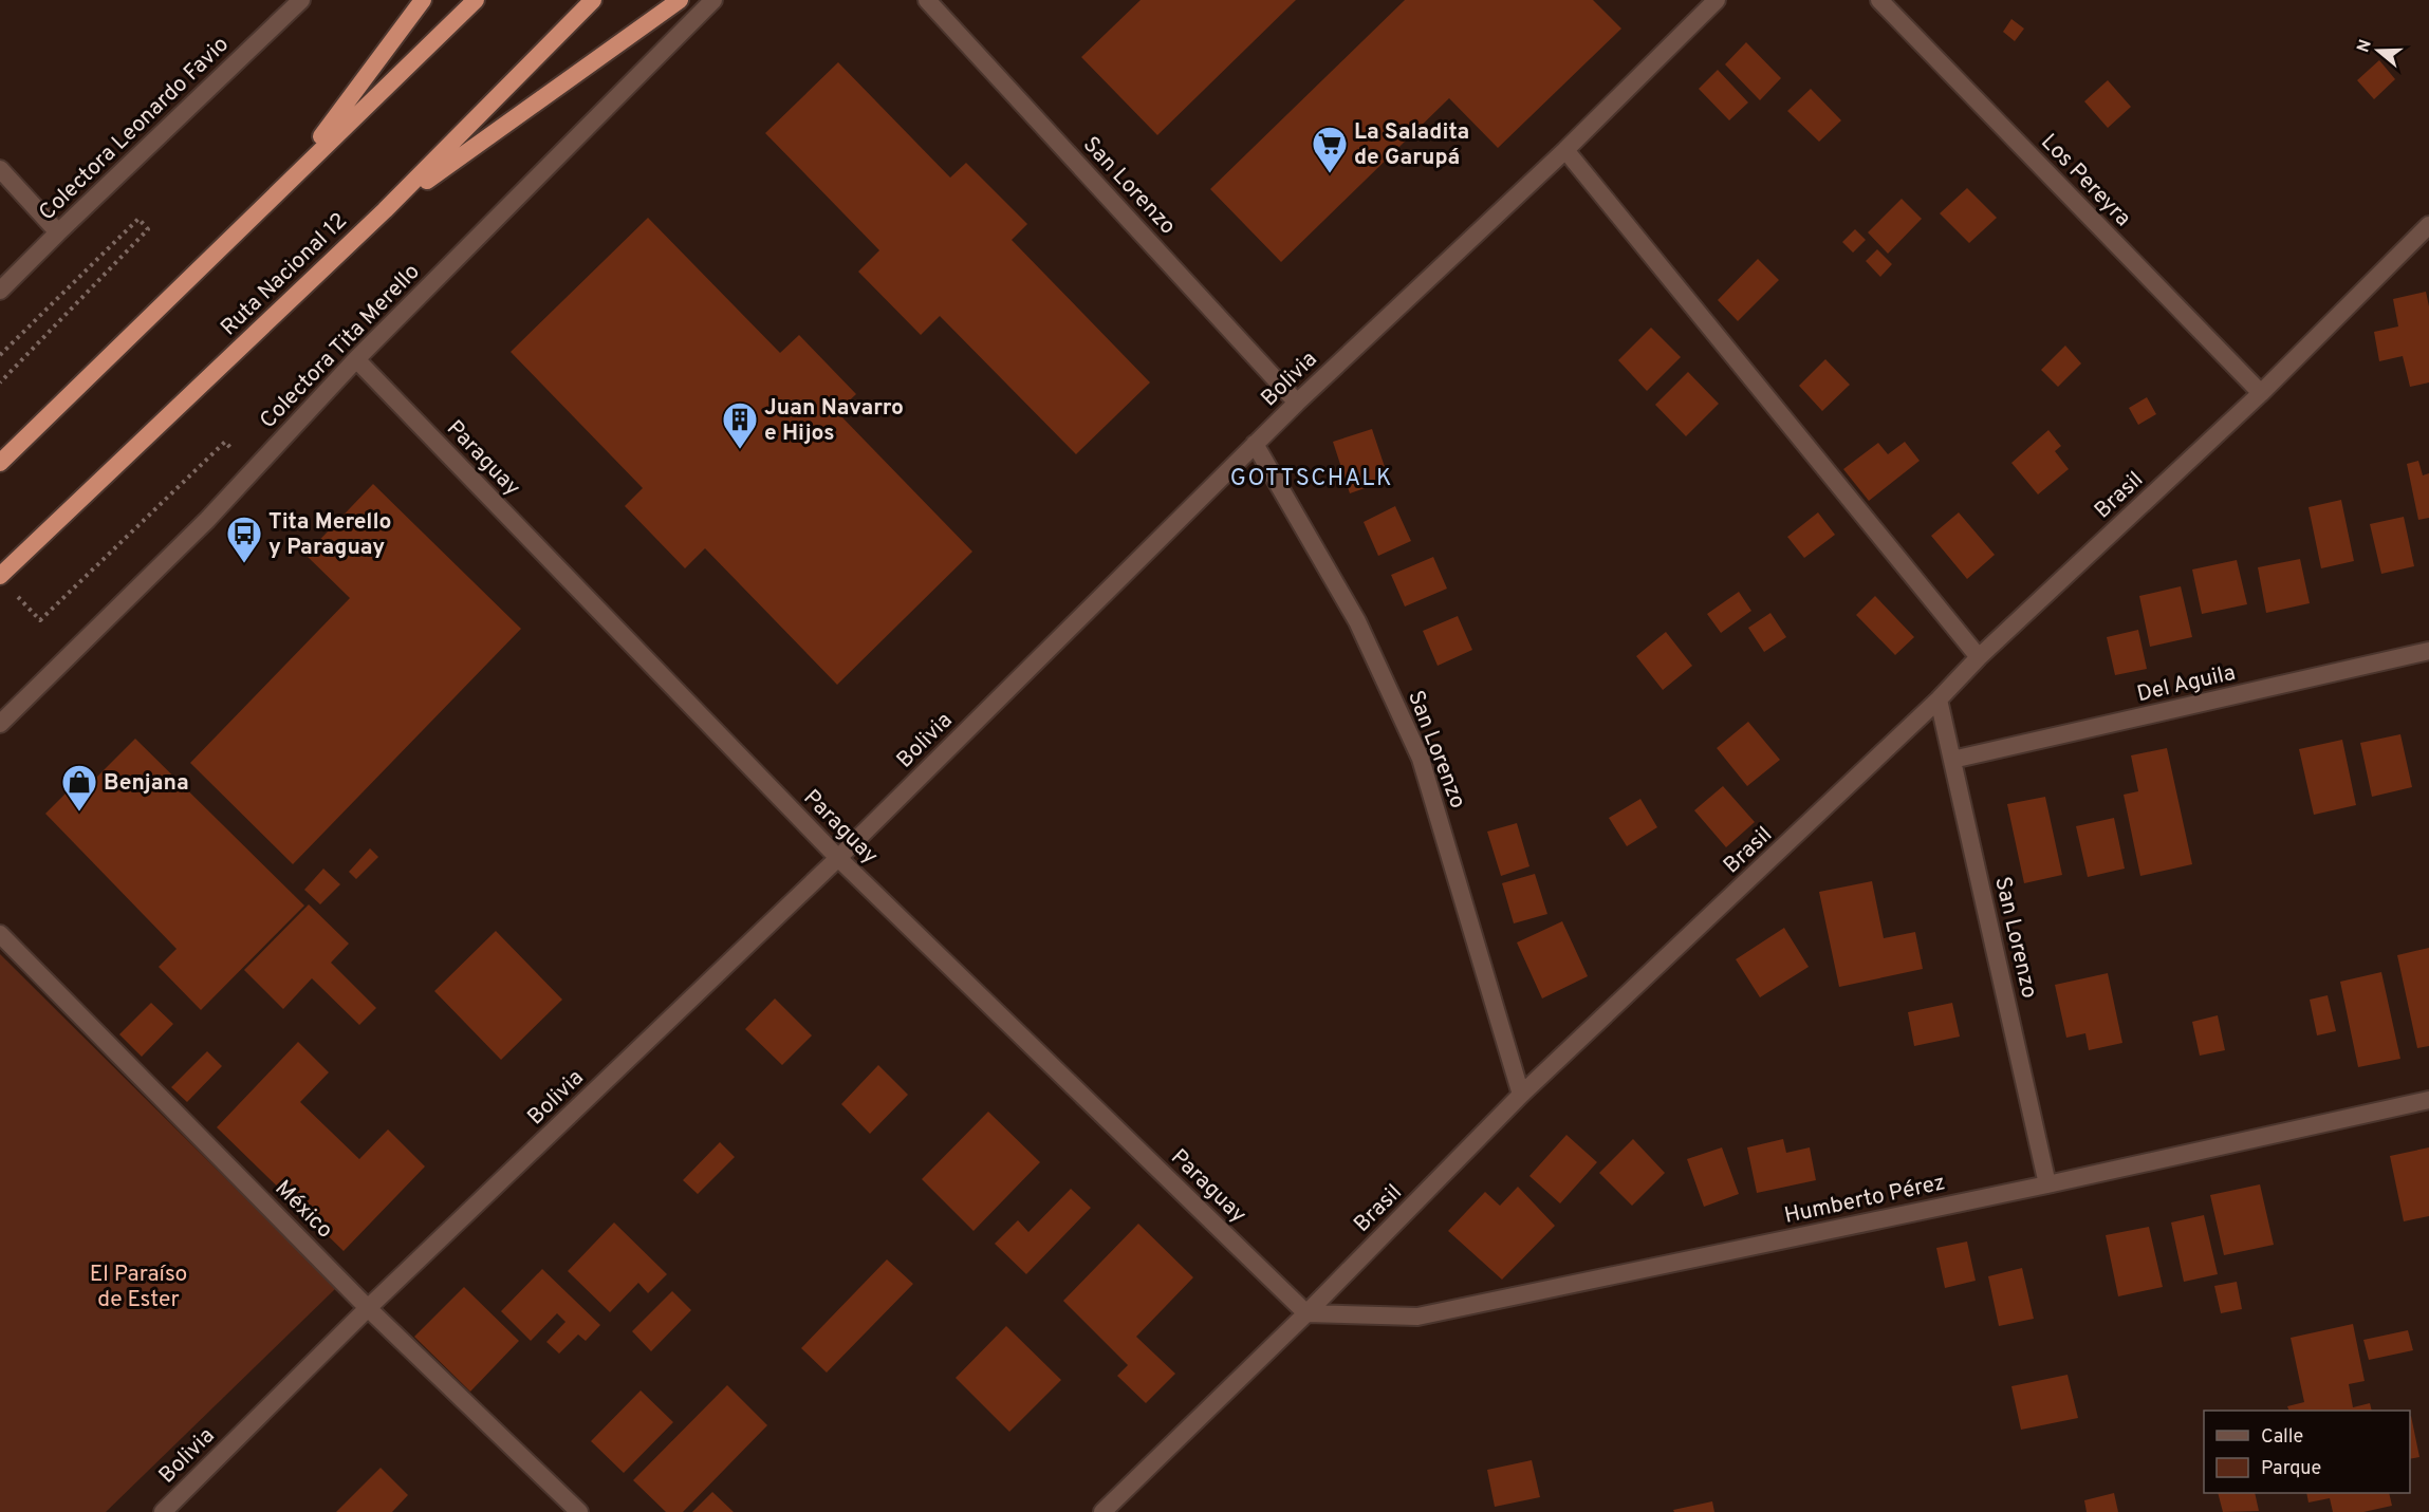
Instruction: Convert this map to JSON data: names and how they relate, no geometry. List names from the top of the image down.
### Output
{
  "streets": {
    "highway": ["Ruta Nacional 12"],
    "street": [
      "Colectora Leonardo Favio",
      "Los Pereyra",
      "San Lorenzo",
      "Colectora Tita Merello",
      "Bolivia",
      "Paraguay",
      "Brasil",
      "Del Aguila",
      "Humberto Pérez",
      "México"
    ]
  },
  "crossings": [
    ["Los Pereyra", "Brasil"],
    ["San Lorenzo", "Bolivia"],
    ["San Lorenzo", "Brasil"],
    ["San Lorenzo", "Del Aguila"],
    ["San Lorenzo", "Humberto Pérez"],
    ["Colectora Tita Merello", "Paraguay"],
    ["Bolivia", "Paraguay"],
    ["Bolivia", "México"],
    ["Paraguay", "Brasil"],
    ["Paraguay", "Humberto Pérez"],
    ["Brasil", "Humberto Pérez"]
  ],
  "districts": ["GOTTSCHALK"],
  "parks": ["El Paraíso de Ester"],
  "places": {
    "supermarket": ["La Saladita de Garupá"],
    "building": ["Juan Navarro e Hijos"],
    "bus stop": ["Tita Merello y Paraguay"],
    "shop": ["Benjana"]
  },
  "legend": ["Calle", "Parque"],
  "north": "left"
}
